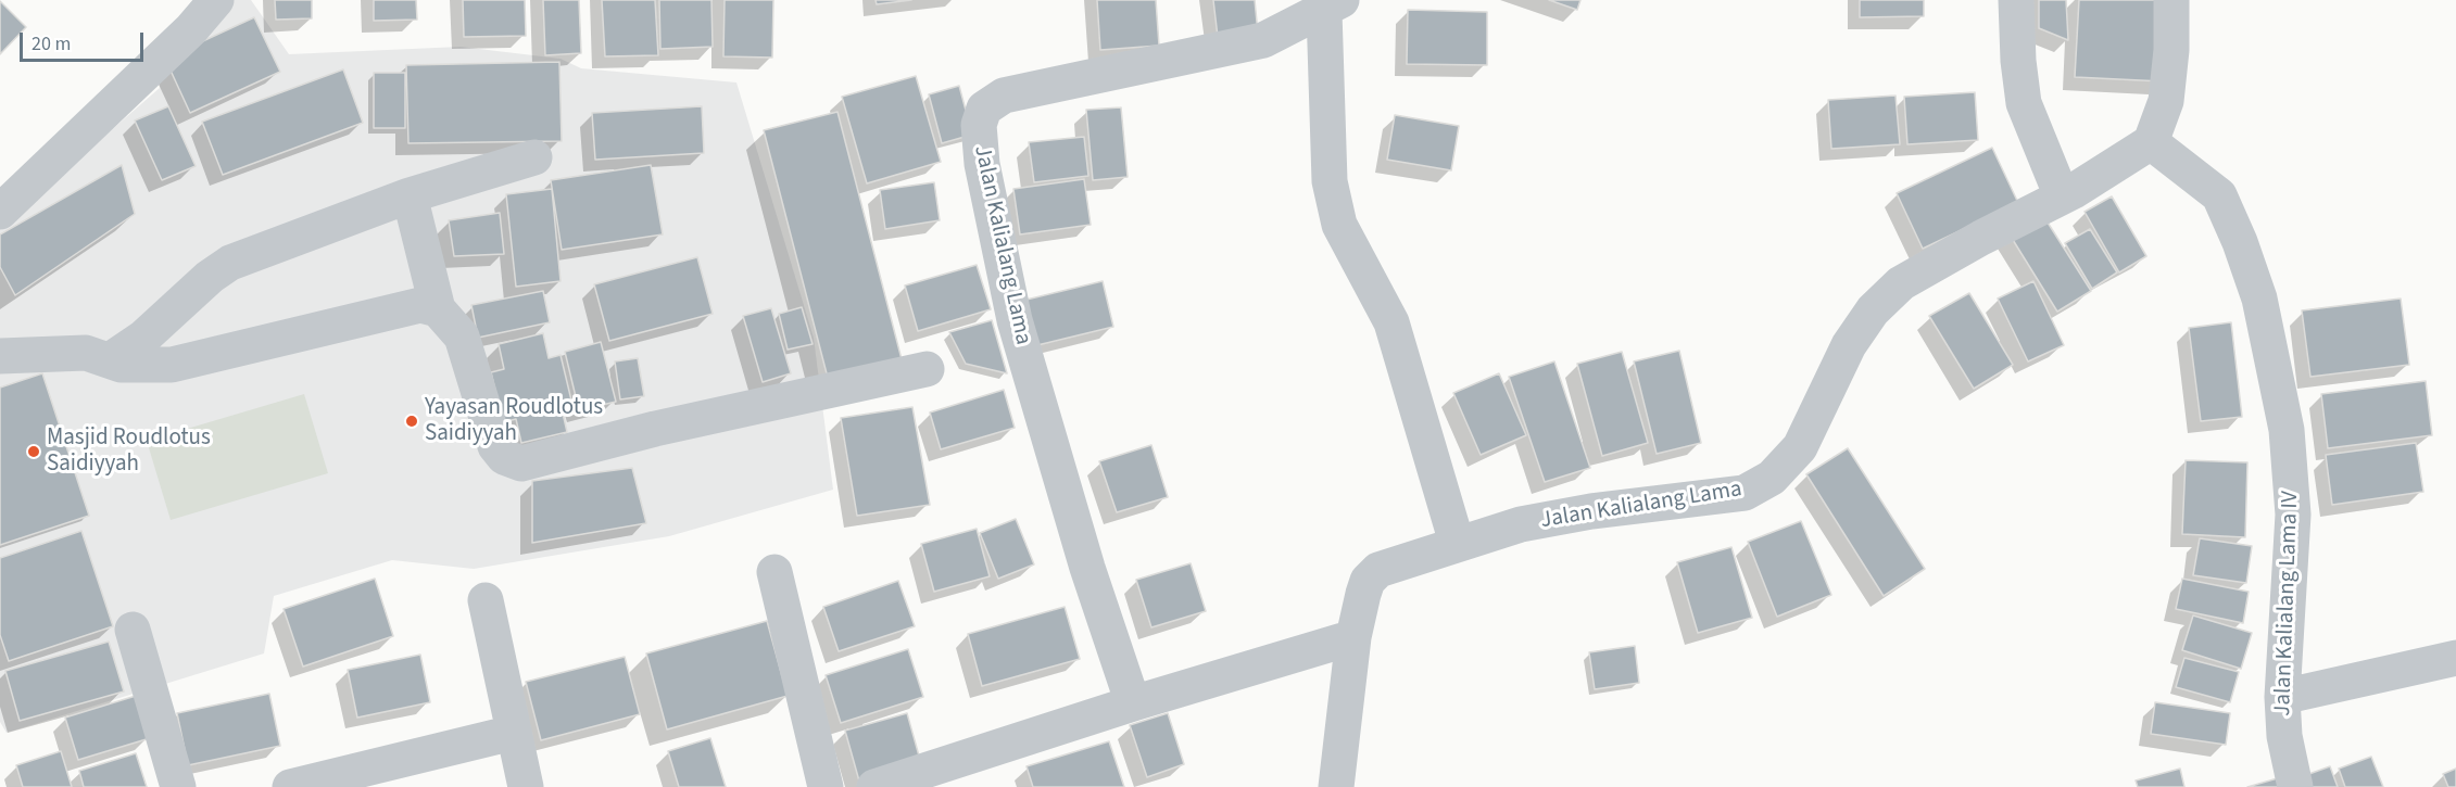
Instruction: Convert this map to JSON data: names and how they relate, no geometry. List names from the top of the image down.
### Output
{
  "streets": {
    "street": ["Jalan Kalialang Lama", "Jalan Kalialang Lama IV"]
  },
  "crossings": [
    ["Jalan Kalialang Lama", "Jalan Kalialang Lama IV"]
  ],
  "places": ["Yayasan Roudlotus Saidiyyah", "Masjid Roudlotus Saidiyyah"],
  "scale_bar": "20 m"
}
